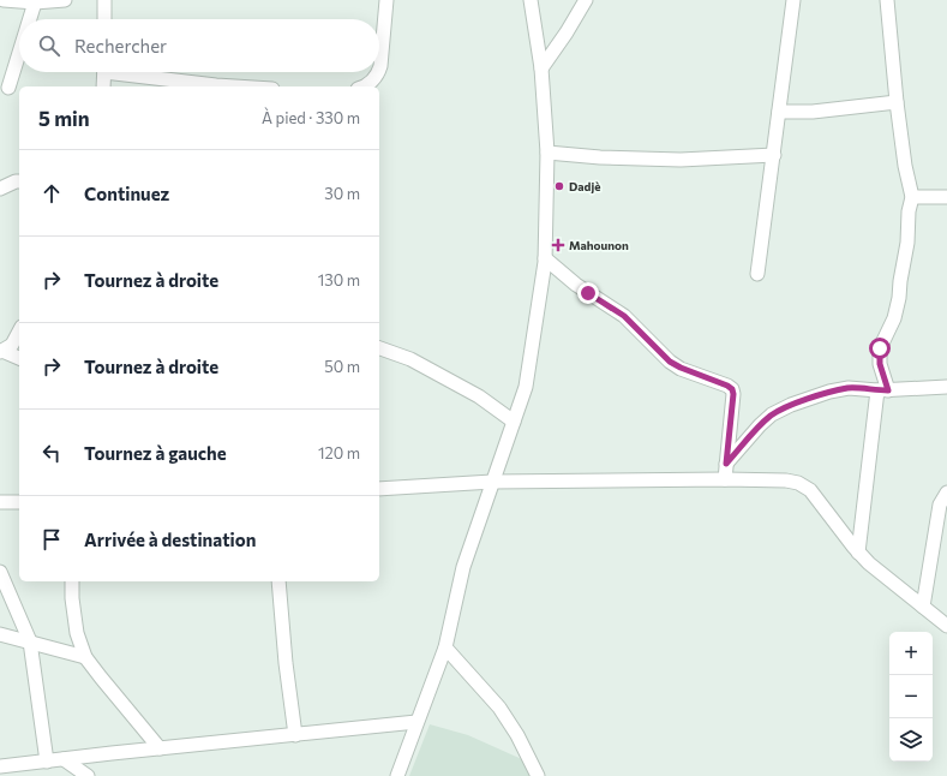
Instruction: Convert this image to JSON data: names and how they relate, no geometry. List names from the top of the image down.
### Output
{
  "places": {
    "other": ["Dadjè"],
    "health": ["Mahounon"]
  },
  "page": {
    "search": "Rechercher",
    "heading": ["5 min", "À pied · 330 m"],
    "list": [
      ["Continuez", "30 m"],
      ["Tournez à droite", "130 m"],
      ["Tournez à droite", "50 m"],
      ["Tournez à gauche", "120 m"],
      "Arrivée à destination"
    ],
    "map_buttons": ["+", "−"]
  }
}
